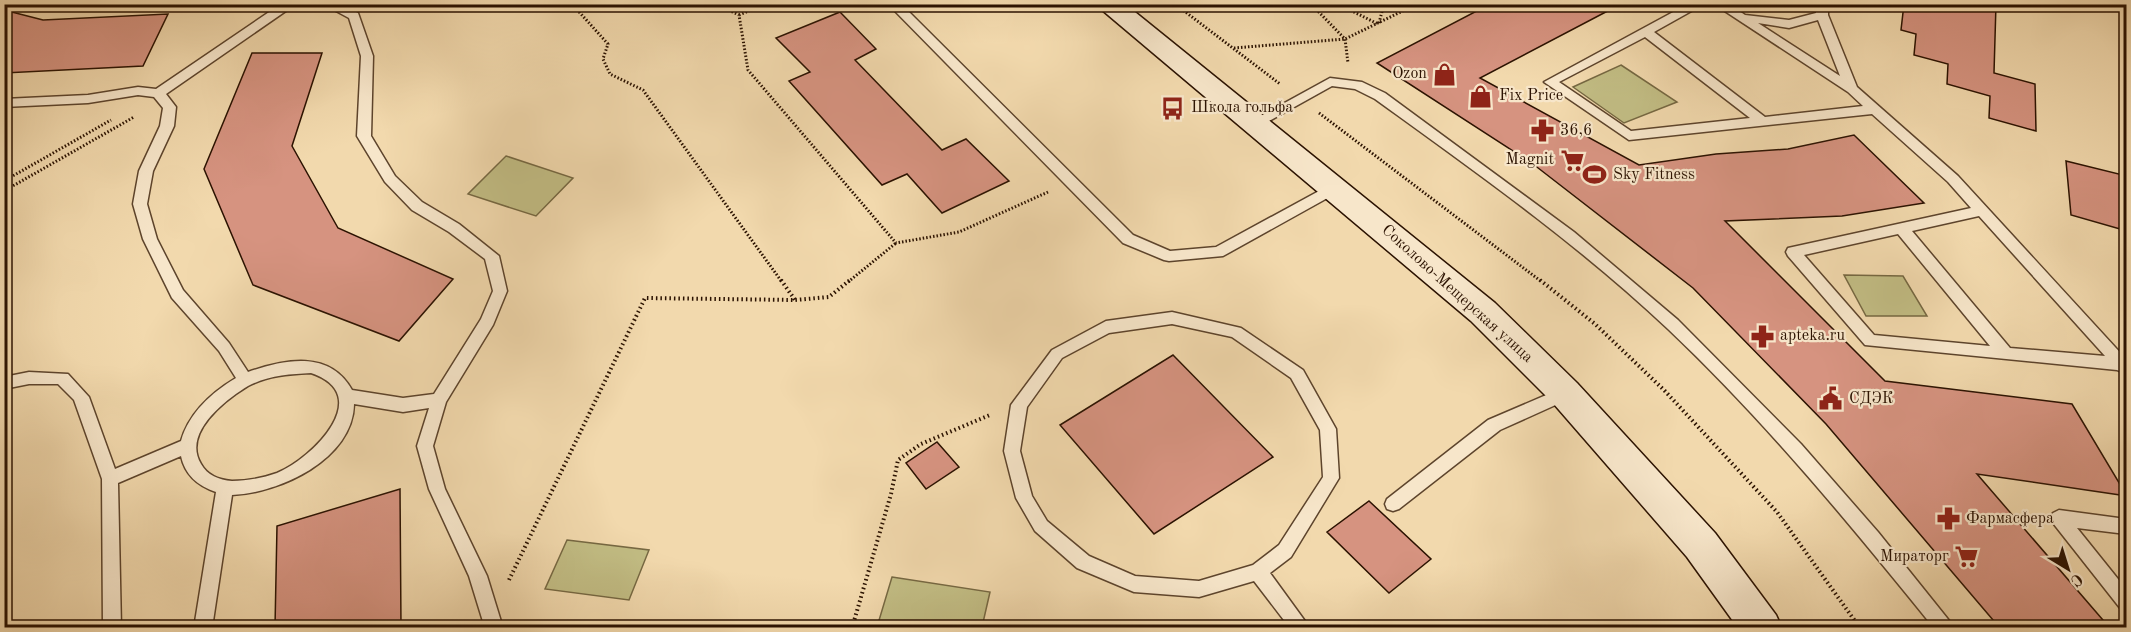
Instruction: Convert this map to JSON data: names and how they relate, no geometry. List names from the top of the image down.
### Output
{
  "streets": {
    "street": ["Соколово-Мещерская улица"]
  },
  "places": {
    "shop": ["Ozon", "Fix Price"],
    "bus stop": ["Школа гольфа"],
    "pharmacy": ["36,6", "apteka.ru", "Фармасфера"],
    "supermarket": ["Magnit", "Мираторг"],
    "sports": ["Sky Fitness"],
    "public building": ["СДЭК"]
  },
  "north": "bottom right"
}
